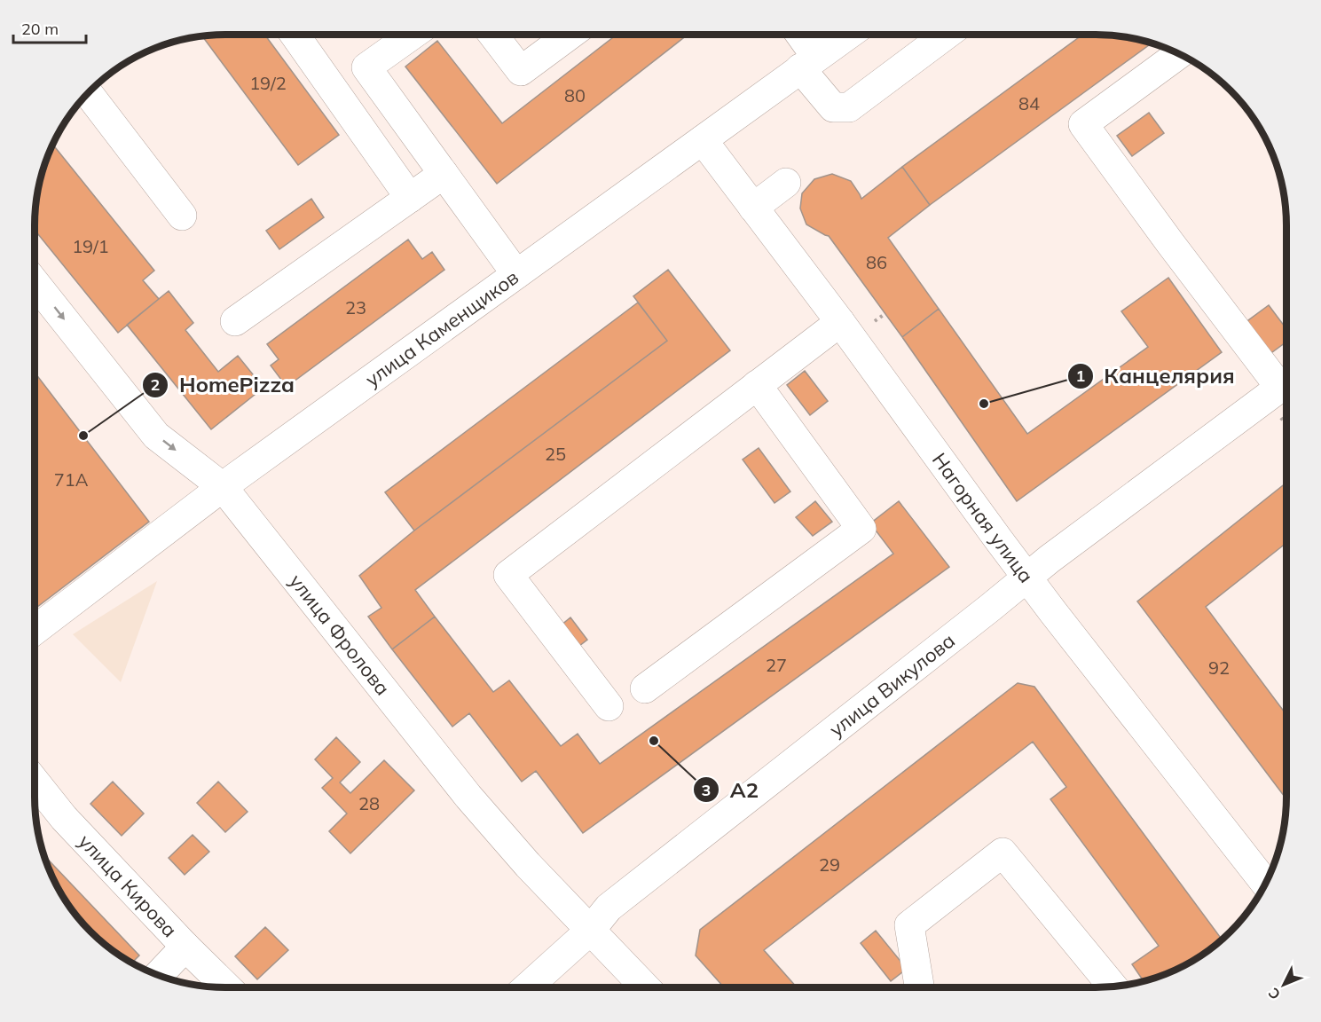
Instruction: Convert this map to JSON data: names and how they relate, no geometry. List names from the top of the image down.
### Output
{
  "streets": {
    "street": [
      "улица Каменщиков",
      "Нагорная улица",
      "улица Фролова",
      "улица Викулова",
      "улица Кирова"
    ]
  },
  "crossings": [
    ["улица Каменщиков", "Нагорная улица"],
    ["улица Каменщиков", "улица Фролова"],
    ["Нагорная улица", "улица Викулова"],
    ["улица Фролова", "улица Викулова"]
  ],
  "places": ["Канцелярия", "HomePizza", "А2"],
  "house_numbers": [
    "19/2",
    "80",
    "84",
    "19/1",
    "86",
    "23",
    "25",
    "71А",
    "27",
    "92",
    "28",
    "29"
  ],
  "scale_bar": "20 m",
  "north": "bottom left"
}
